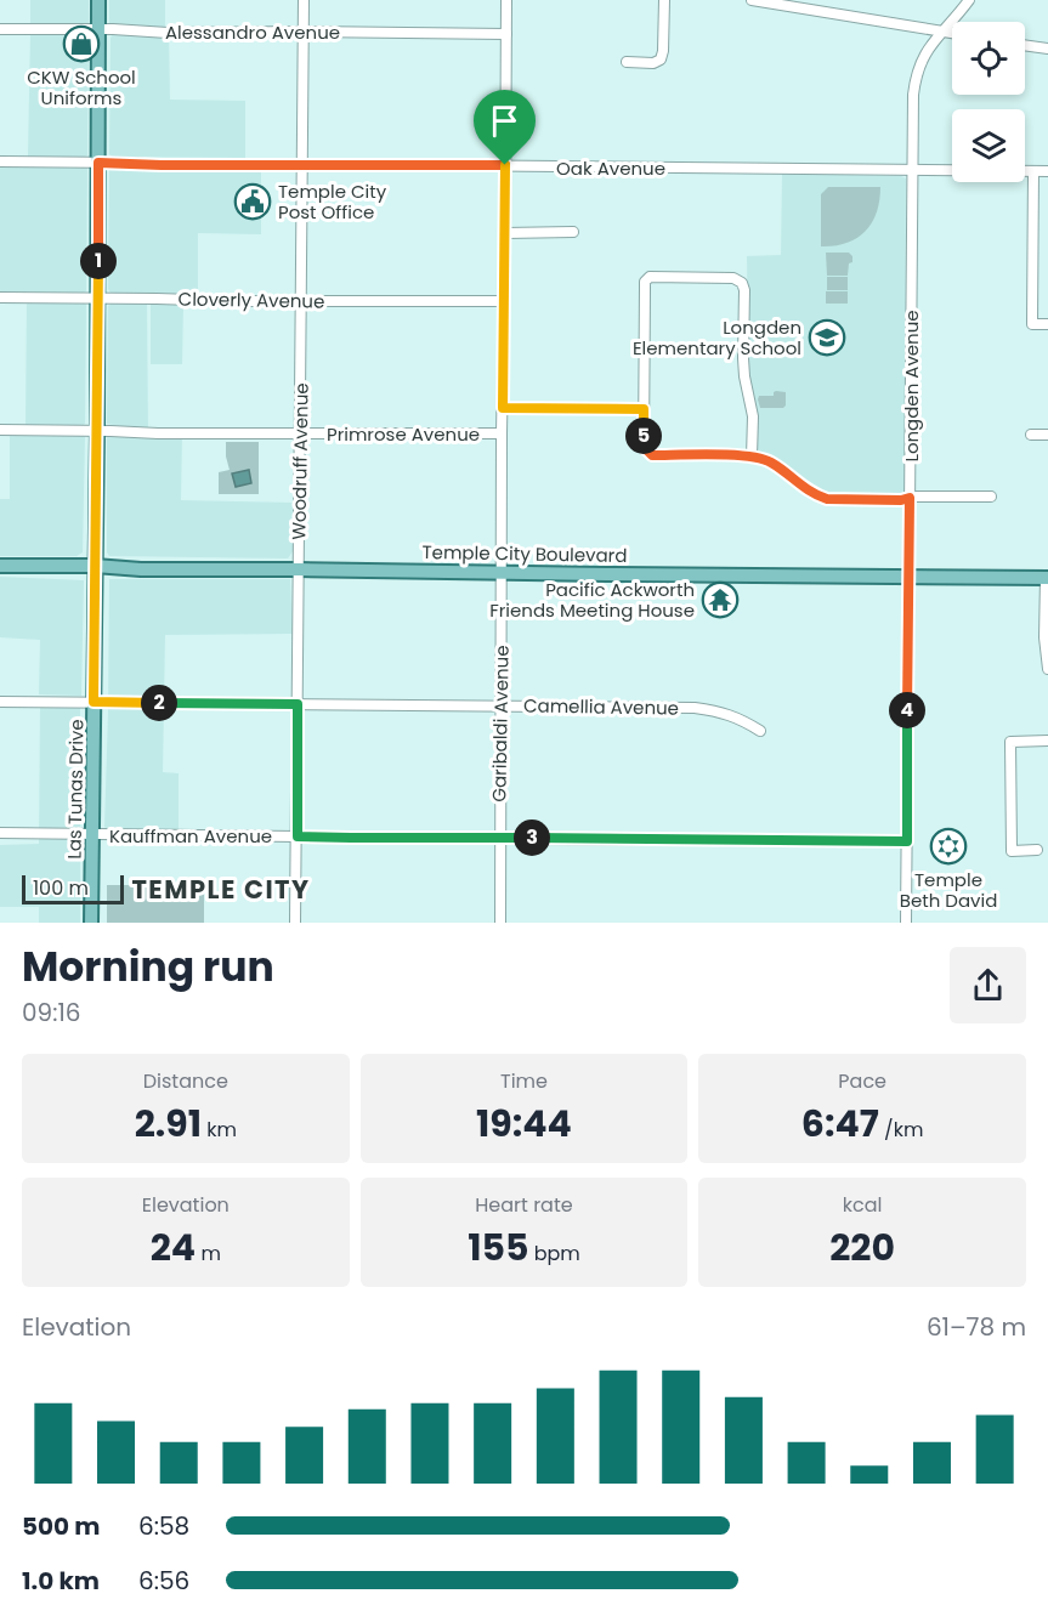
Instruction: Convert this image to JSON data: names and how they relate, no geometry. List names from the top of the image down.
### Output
{
  "streets": {
    "main road": ["Temple City Boulevard", "Las Tunas Drive"],
    "street": [
      "Alessandro Avenue",
      "Oak Avenue",
      "Cloverly Avenue",
      "Longden Avenue",
      "Primrose Avenue",
      "Woodruff Avenue",
      "Camellia Avenue",
      "Garibaldi Avenue",
      "Kauffman Avenue"
    ]
  },
  "crossings": [
    ["Alessandro Avenue", "Woodruff Avenue"],
    ["Alessandro Avenue", "Garibaldi Avenue"],
    ["Alessandro Avenue", "Las Tunas Drive"],
    ["Oak Avenue", "Longden Avenue"],
    ["Oak Avenue", "Woodruff Avenue"],
    ["Oak Avenue", "Garibaldi Avenue"],
    ["Oak Avenue", "Las Tunas Drive"],
    ["Cloverly Avenue", "Woodruff Avenue"],
    ["Cloverly Avenue", "Garibaldi Avenue"],
    ["Cloverly Avenue", "Las Tunas Drive"],
    ["Longden Avenue", "Temple City Boulevard"],
    ["Longden Avenue", "Kauffman Avenue"],
    ["Primrose Avenue", "Woodruff Avenue"],
    ["Primrose Avenue", "Garibaldi Avenue"],
    ["Primrose Avenue", "Las Tunas Drive"],
    ["Woodruff Avenue", "Temple City Boulevard"],
    ["Woodruff Avenue", "Camellia Avenue"],
    ["Woodruff Avenue", "Kauffman Avenue"],
    ["Temple City Boulevard", "Garibaldi Avenue"],
    ["Temple City Boulevard", "Las Tunas Drive"],
    ["Camellia Avenue", "Garibaldi Avenue"],
    ["Camellia Avenue", "Las Tunas Drive"],
    ["Garibaldi Avenue", "Kauffman Avenue"],
    ["Las Tunas Drive", "Kauffman Avenue"]
  ],
  "districts": ["TEMPLE CITY"],
  "places": {
    "shop": ["CKW School Uniforms"],
    "public building": ["Temple City Post Office"],
    "school or university": ["Longden Elementary School"],
    "temple": ["Pacific Ackworth Friends Meeting House"],
    "synagogue": ["Temple Beth David"]
  },
  "scale_bar": "100 m",
  "page": {
    "pins": [
      "1",
      "5",
      "2",
      "4",
      "3"
    ],
    "scale": "100 m",
    "heading": ["Morning run", "09:16"],
    "stats": [
      ["Distance", "2.91 km"],
      ["Time", "19:44"],
      ["Pace", "6:47 /km"],
      ["Elevation", "24 m"],
      ["Heart rate", "155 bpm"],
      ["kcal", "220"]
    ],
    "chart": ["Elevation", "61–78 m"],
    "list": [
      {
        "name": "500 m",
        "note": "6:58"
      },
      {
        "name": "1.0 km",
        "note": "6:56"
      }
    ]
  }
}
